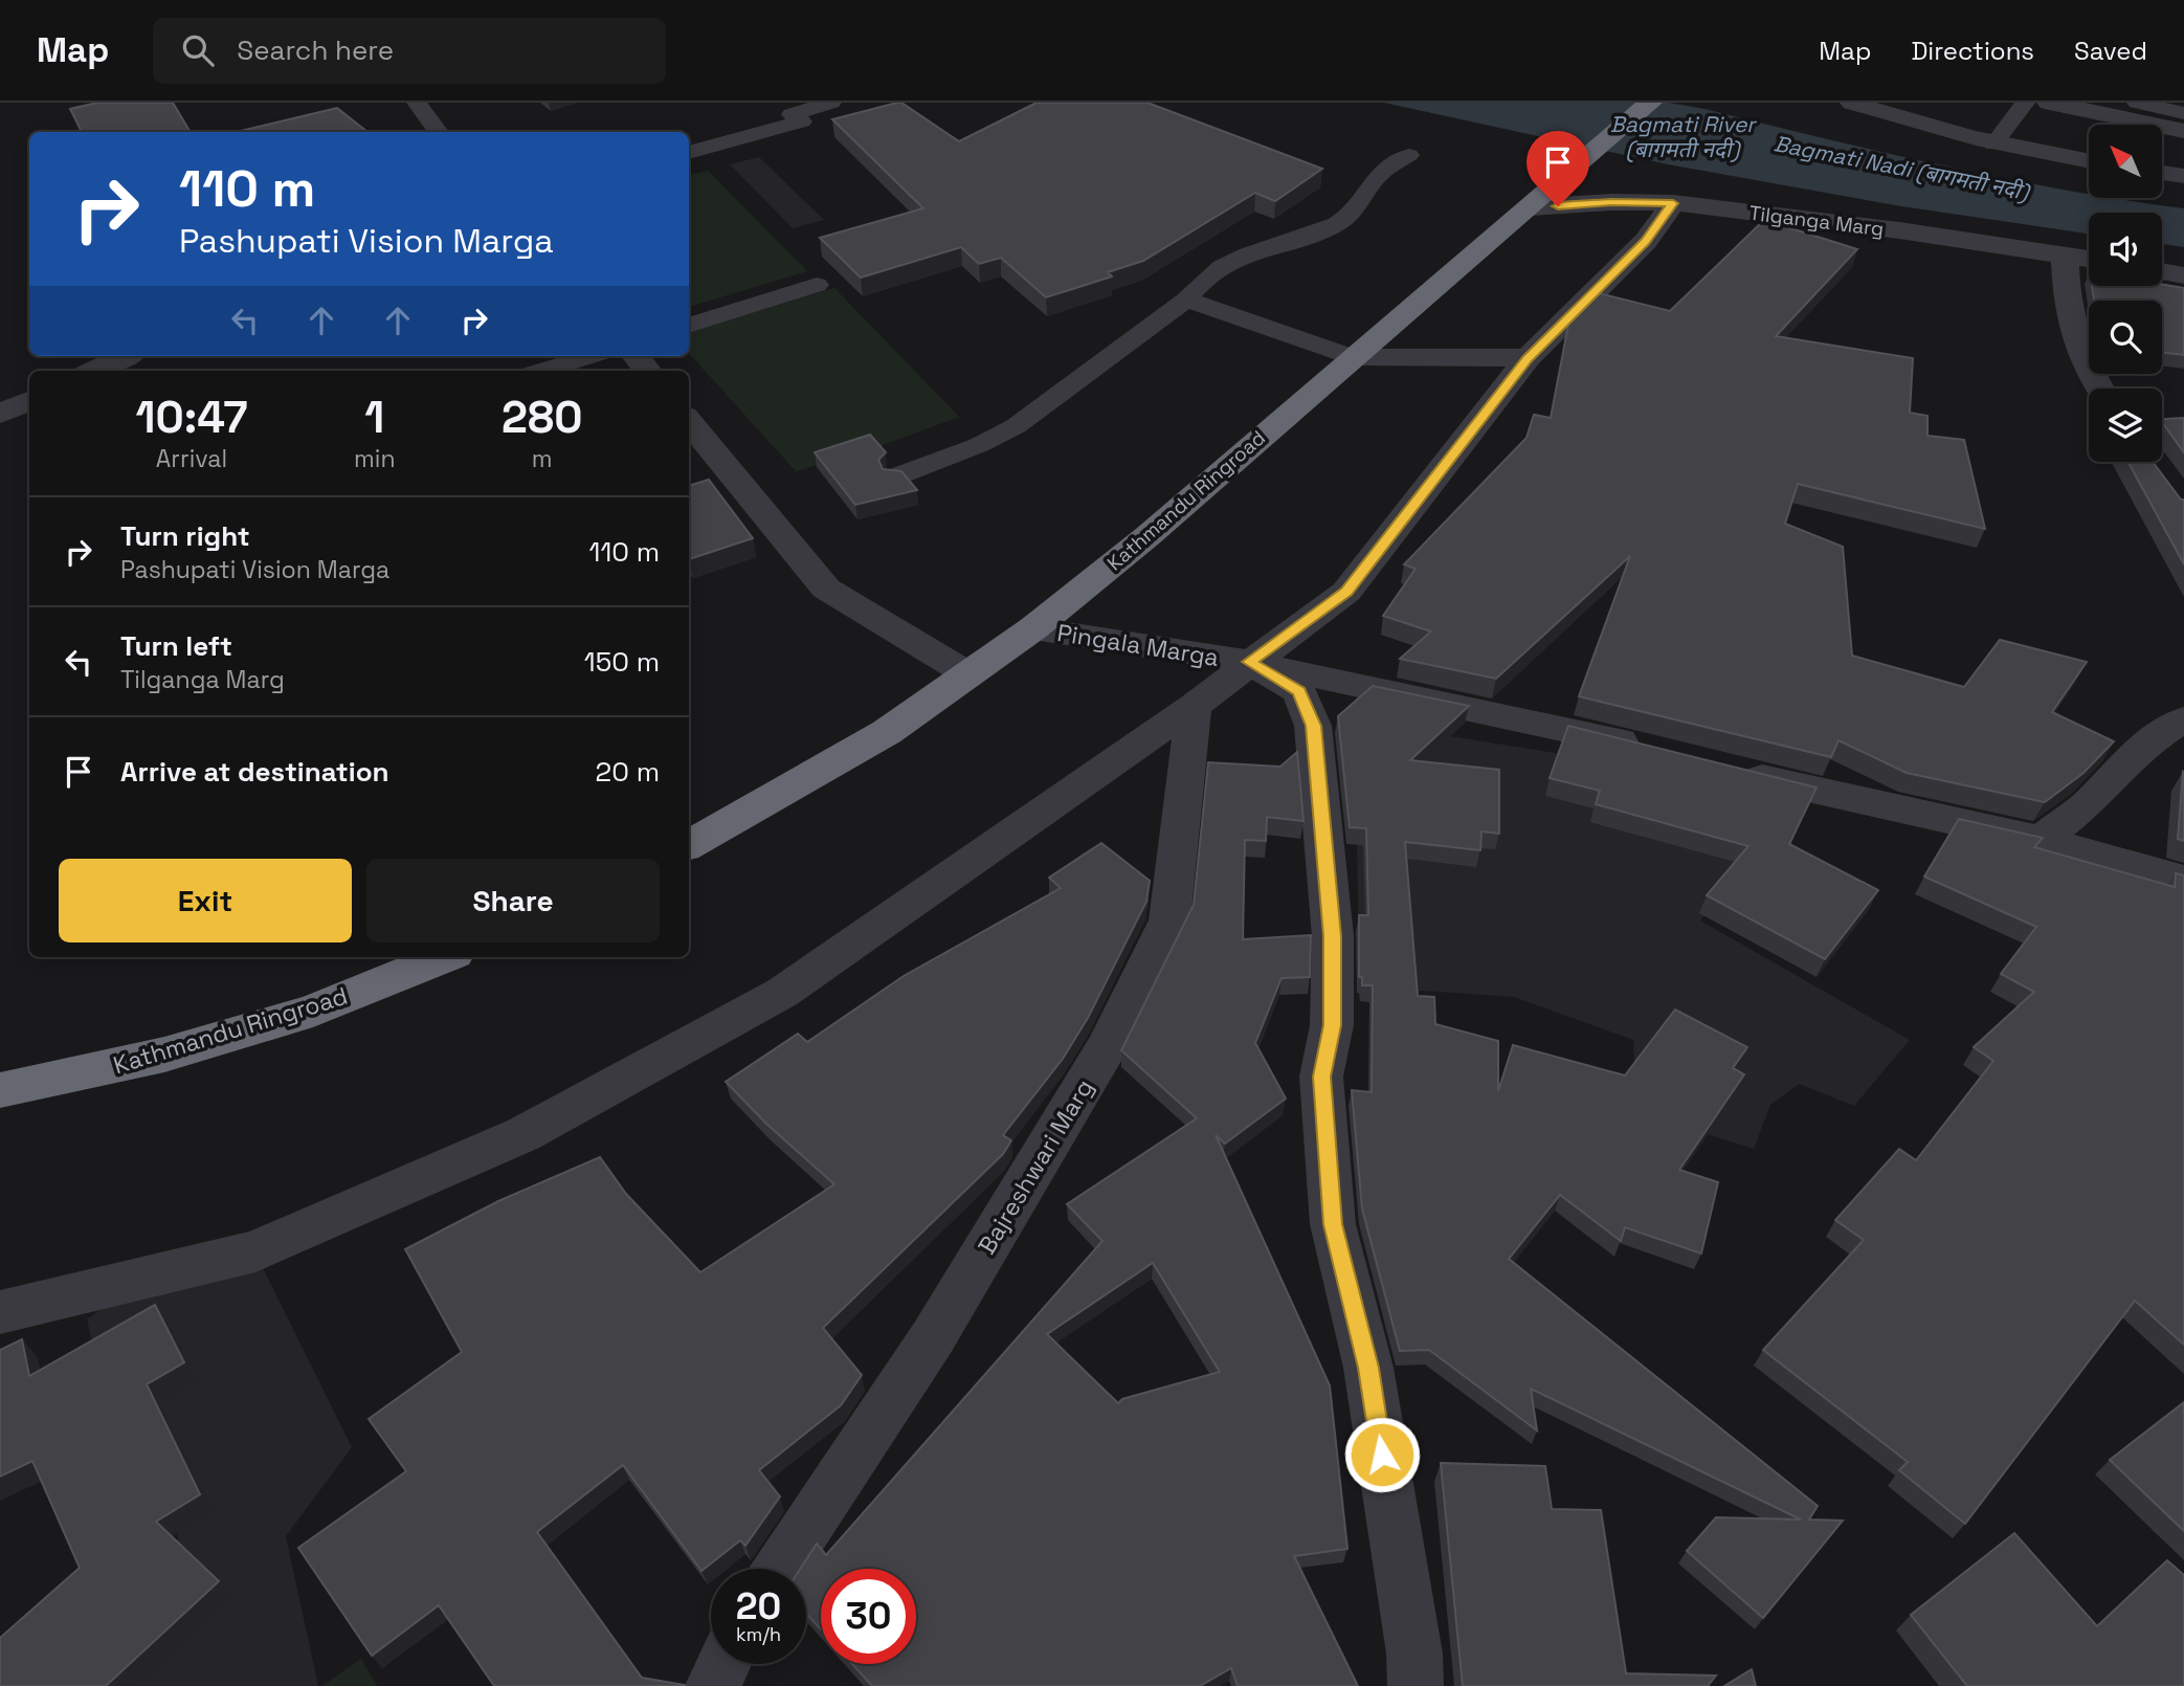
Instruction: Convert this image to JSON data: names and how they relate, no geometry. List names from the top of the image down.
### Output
{
  "streets": {
    "highway": ["Kathmandu Ringroad"],
    "street": ["Tilganga Marg", "Pingala Marga", "Bajreshwari Marg"]
  },
  "crossings": [
    ["Tilganga Marg", "Kathmandu Ringroad"],
    ["Kathmandu Ringroad", "Pingala Marga"]
  ],
  "water": ["Bagmati River (बागमती नदी)", "Bagmati Nadi (बागमती नदी)"],
  "north": "top left",
  "page": {
    "header": "Map",
    "search": "Search here",
    "nav": ["Map", "Directions", "Saved"],
    "turn": ["110 m", "Pashupati Vision Marga"],
    "eta": [
      "10:47",
      "Arrival",
      "1",
      "min",
      "280",
      "m"
    ],
    "list": [
      {
        "name": "Turn right",
        "note": "Pashupati Vision Marga",
        "value": "110 m"
      },
      {
        "name": "Turn left",
        "note": "Tilganga Marg",
        "value": "150 m"
      },
      {
        "name": "Arrive at destination",
        "value": "20 m"
      }
    ],
    "buttons": ["Exit", "Share"],
    "speed": "20 km/h",
    "limit": "30"
  }
}
